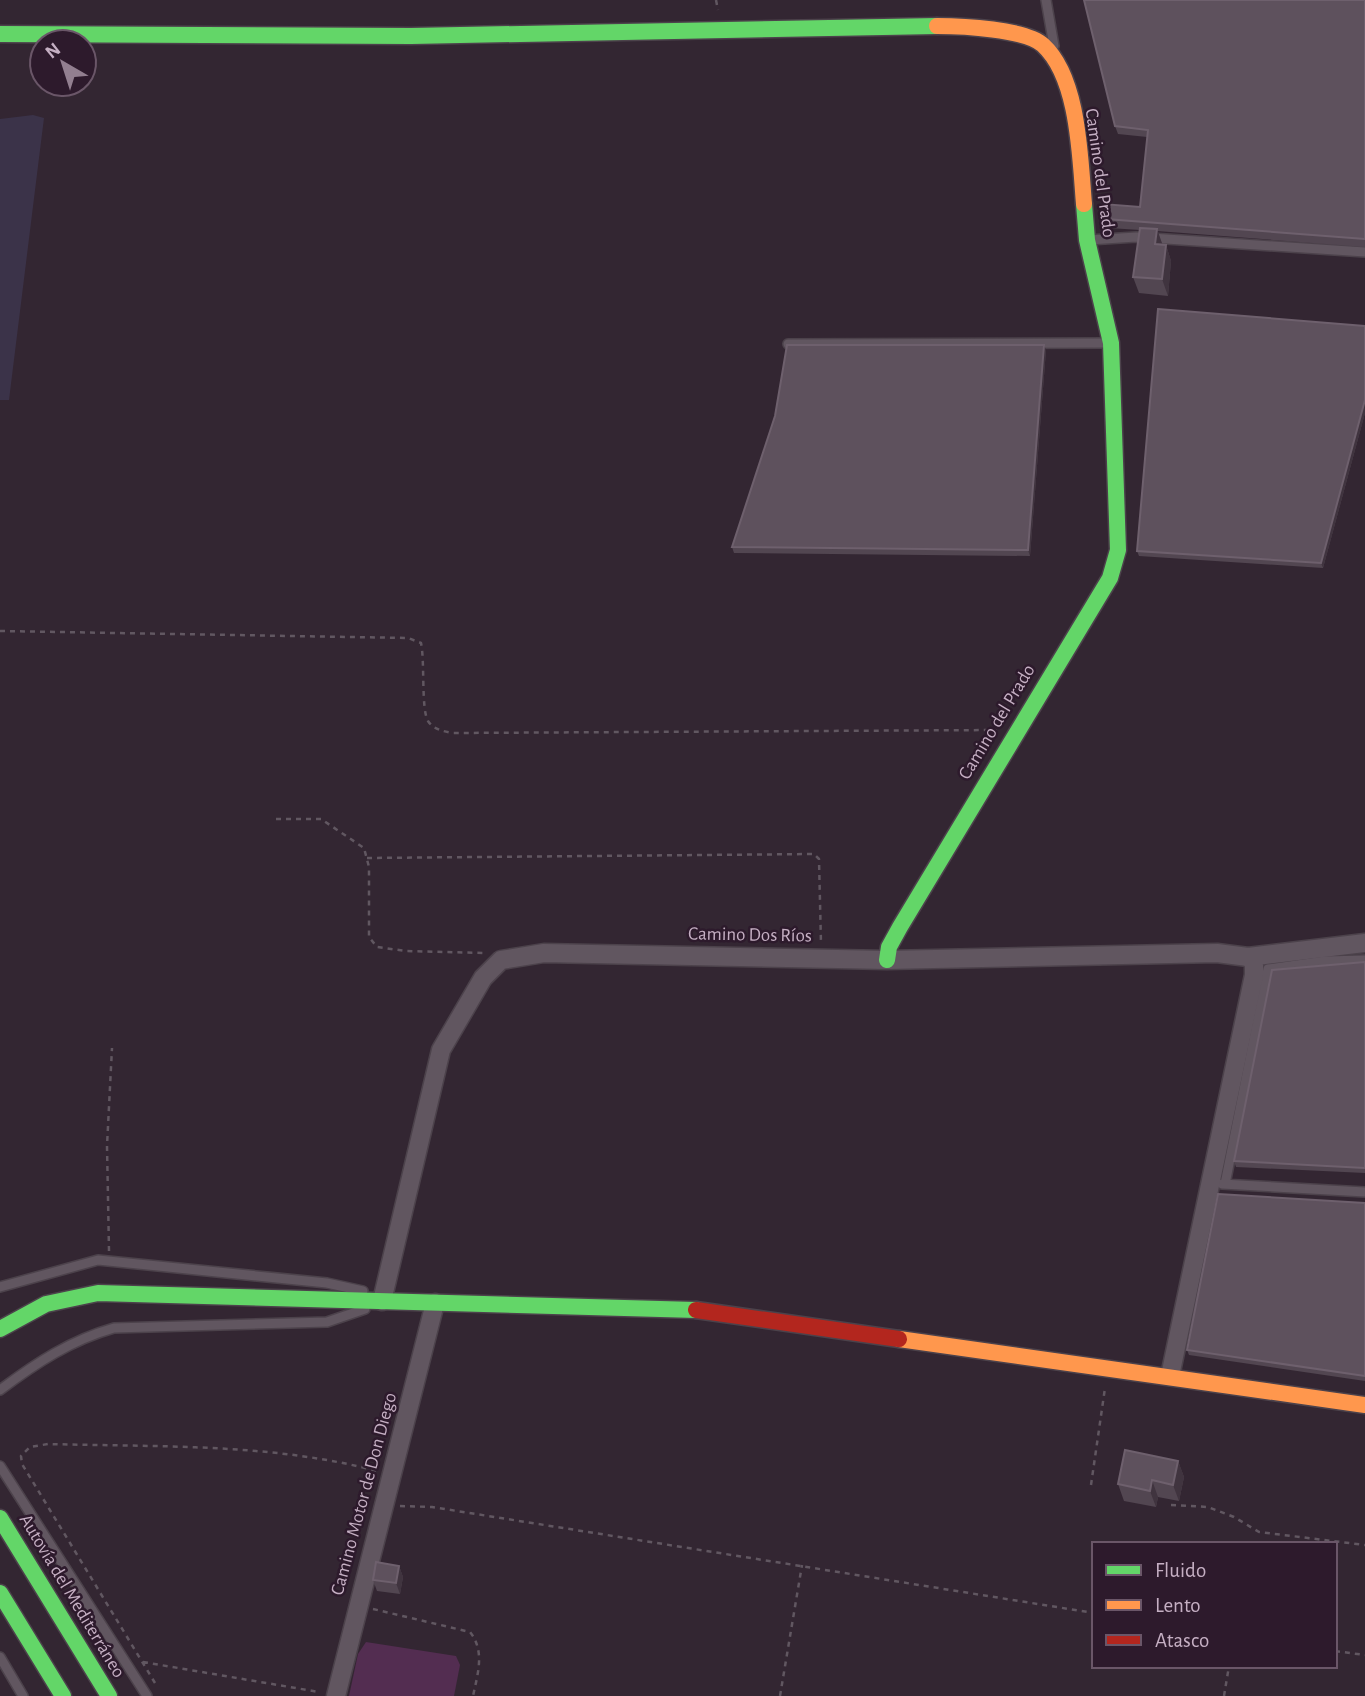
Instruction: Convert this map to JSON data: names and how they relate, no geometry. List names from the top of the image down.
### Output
{
  "streets": {
    "main road": ["Camino del Prado", "Autovía del Mediterráneo"],
    "street": ["Camino Dos Ríos", "Camino Motor de Don Diego"]
  },
  "crossings": [
    ["Camino del Prado", "Camino Dos Ríos"]
  ],
  "legend": ["Fluido", "Lento", "Atasco"],
  "north": "top left"
}
